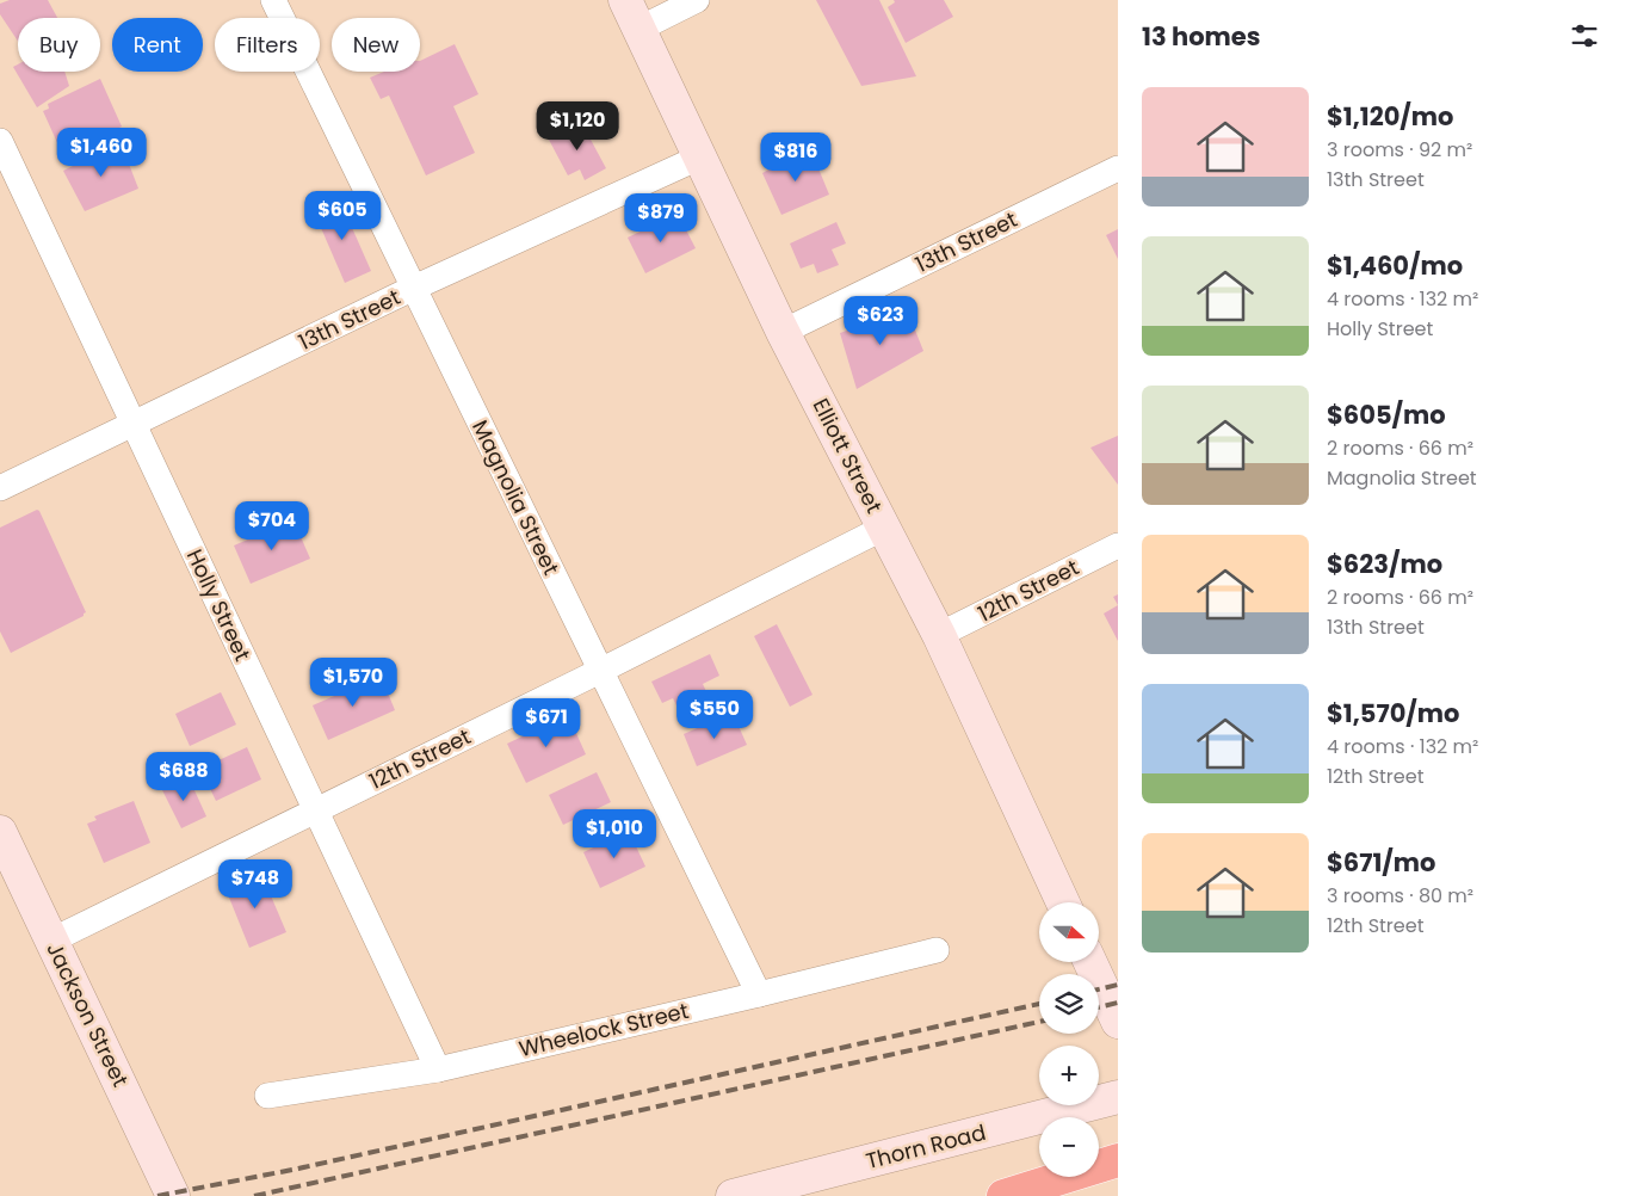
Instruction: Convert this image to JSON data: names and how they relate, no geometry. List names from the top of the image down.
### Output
{
  "streets": {
    "main road": ["Elliott Street", "Jackson Street", "Thorn Road"],
    "street": [
      "13th Street",
      "Magnolia Street",
      "12th Street",
      "Holly Street",
      "Wheelock Street"
    ]
  },
  "crossings": [
    ["13th Street", "Elliott Street"],
    ["13th Street", "Magnolia Street"],
    ["13th Street", "Holly Street"],
    ["Elliott Street", "12th Street"],
    ["Magnolia Street", "12th Street"],
    ["Magnolia Street", "Wheelock Street"],
    ["12th Street", "Holly Street"],
    ["12th Street", "Jackson Street"],
    ["Holly Street", "Wheelock Street"]
  ],
  "north": "right",
  "page": {
    "heading": "13 homes",
    "chip": [
      "Buy",
      "Rent",
      "Filters",
      "New"
    ],
    "list": [
      {
        "name": "$1,120/mo",
        "note": "3 rooms · 92 m² · 13th Street"
      },
      {
        "name": "$1,460/mo",
        "note": "4 rooms · 132 m² · Holly Street"
      },
      {
        "name": "$605/mo",
        "note": "2 rooms · 66 m² · Magnolia Street"
      },
      {
        "name": "$623/mo",
        "note": "2 rooms · 66 m² · 13th Street"
      },
      {
        "name": "$1,570/mo",
        "note": "4 rooms · 132 m² · 12th Street"
      },
      {
        "name": "$671/mo",
        "note": "3 rooms · 80 m² · 12th Street"
      }
    ],
    "price": [
      "$1,120",
      "$1,460",
      "$816",
      "$605",
      "$879",
      "$623",
      "$704",
      "$1,570",
      "$550",
      "$671",
      "$688",
      "$1,010",
      "$748"
    ],
    "map_buttons": ["+", "−"]
  }
}
